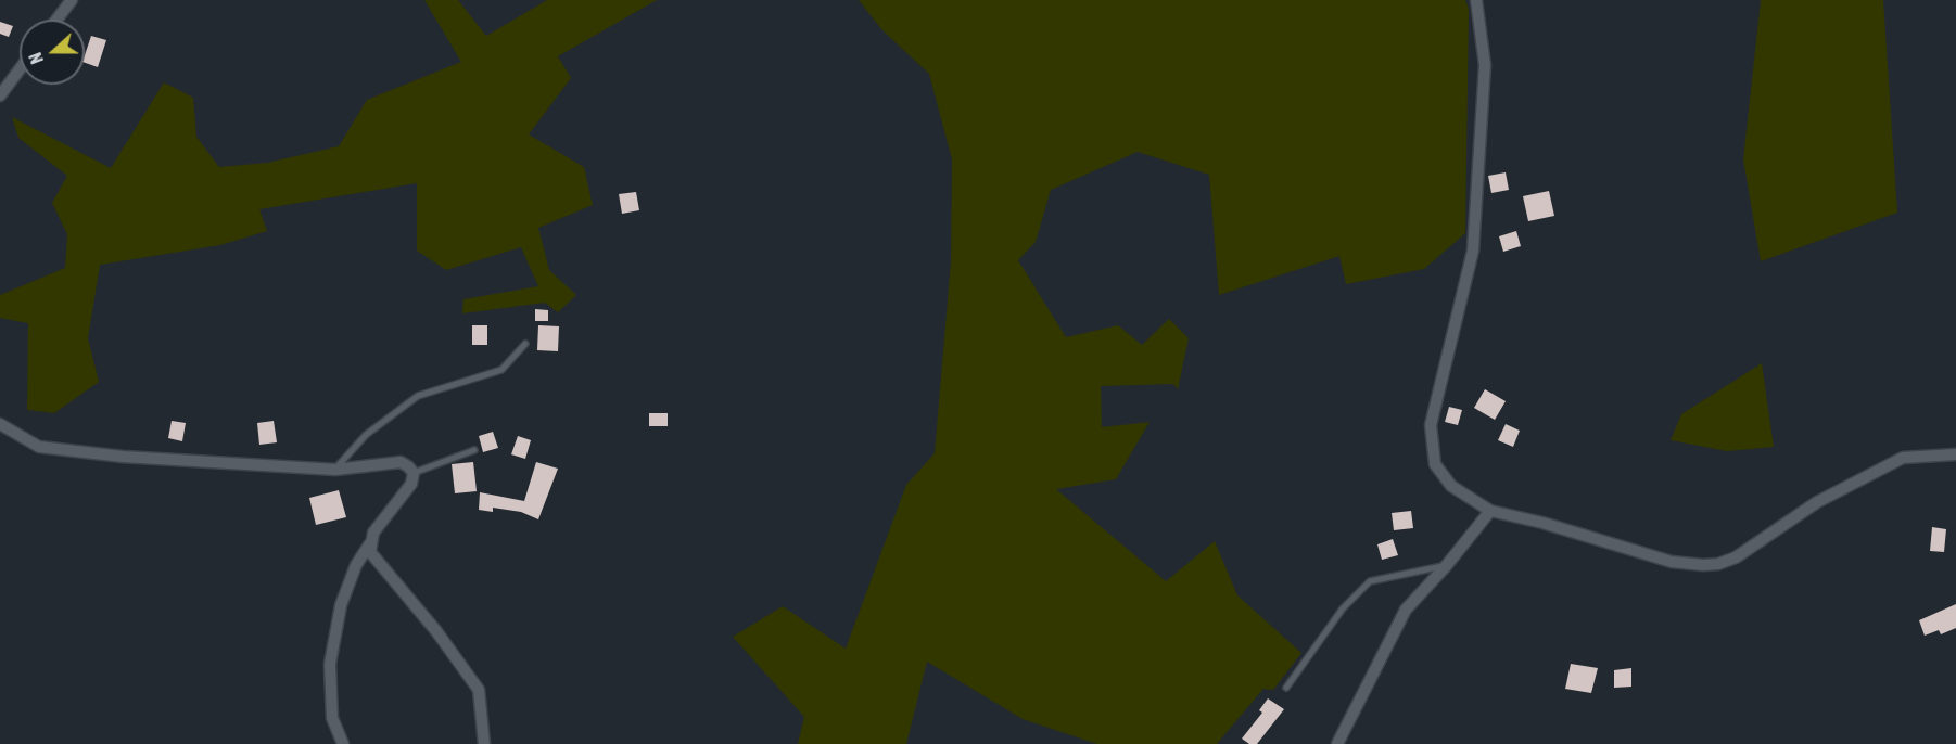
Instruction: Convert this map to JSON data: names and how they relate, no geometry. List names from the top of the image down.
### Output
{
  "north": "left"
}
